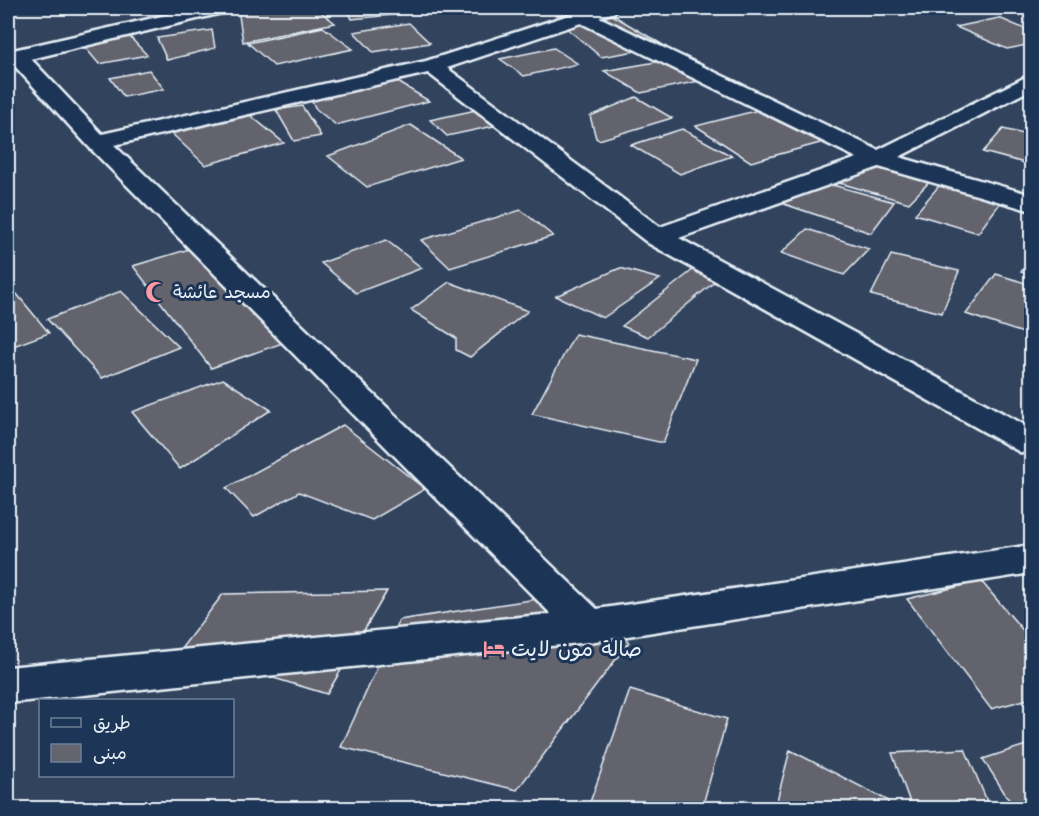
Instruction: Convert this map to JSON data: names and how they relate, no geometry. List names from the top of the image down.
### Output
{
  "places": {
    "mosque": ["مسجد عائشة"],
    "hotel": ["صالة مون لايت"]
  },
  "legend": ["طريق", "مبنى"]
}
